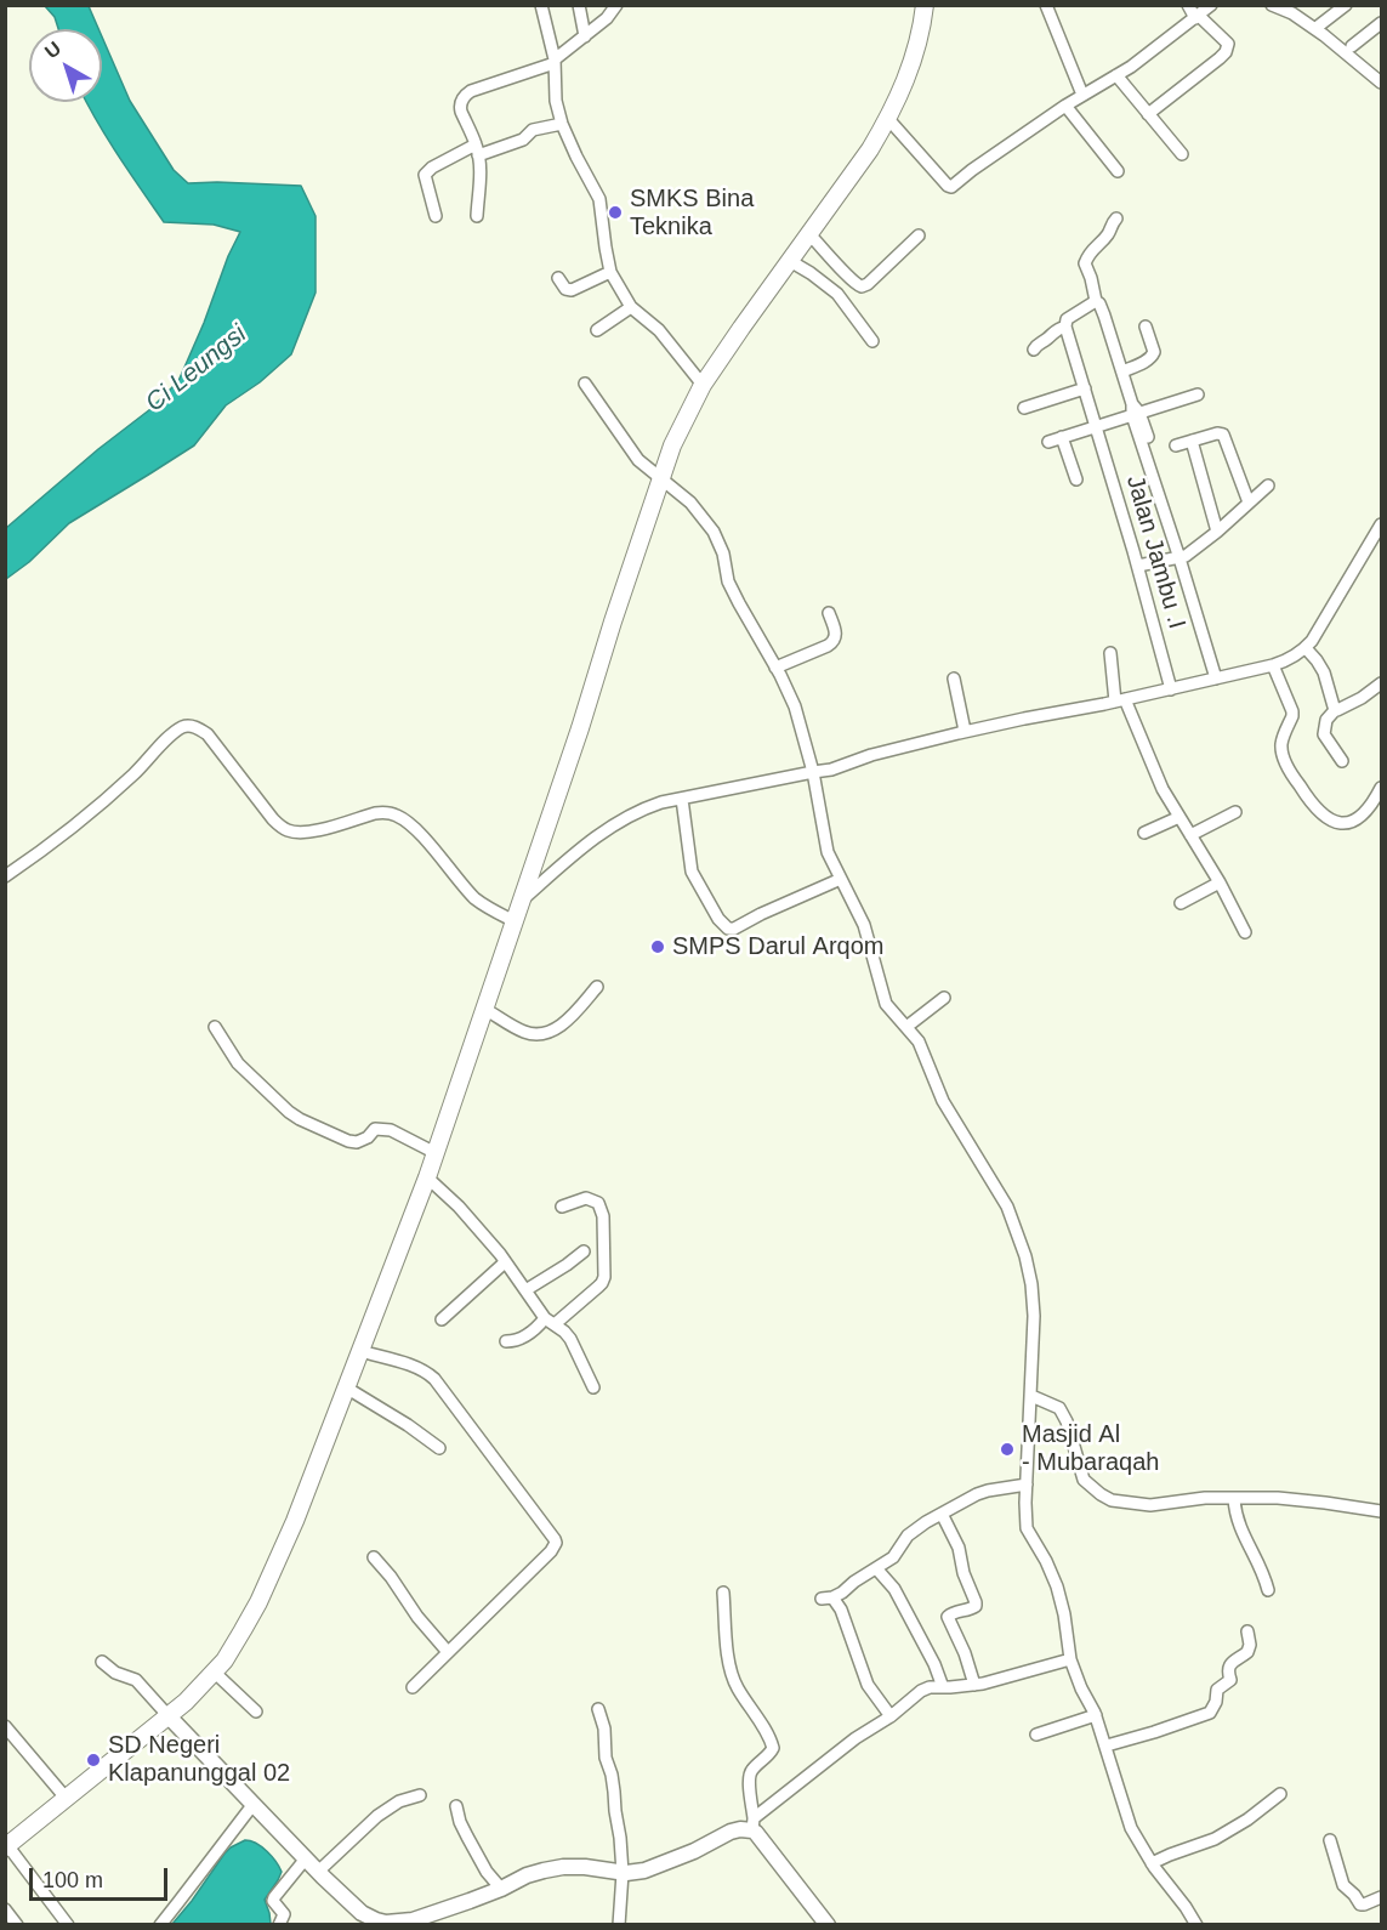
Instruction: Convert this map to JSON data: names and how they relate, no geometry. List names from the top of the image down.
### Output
{
  "streets": {
    "street": ["Jalan Jambu .I"]
  },
  "water": ["Ci Leungsi"],
  "places": [
    "SMKS Bina Teknika",
    "SMPS Darul Arqom",
    "Masjid Al - Mubaraqah",
    "SD Negeri Klapanunggal 02"
  ],
  "scale_bar": "100 m",
  "north": "top left"
}
